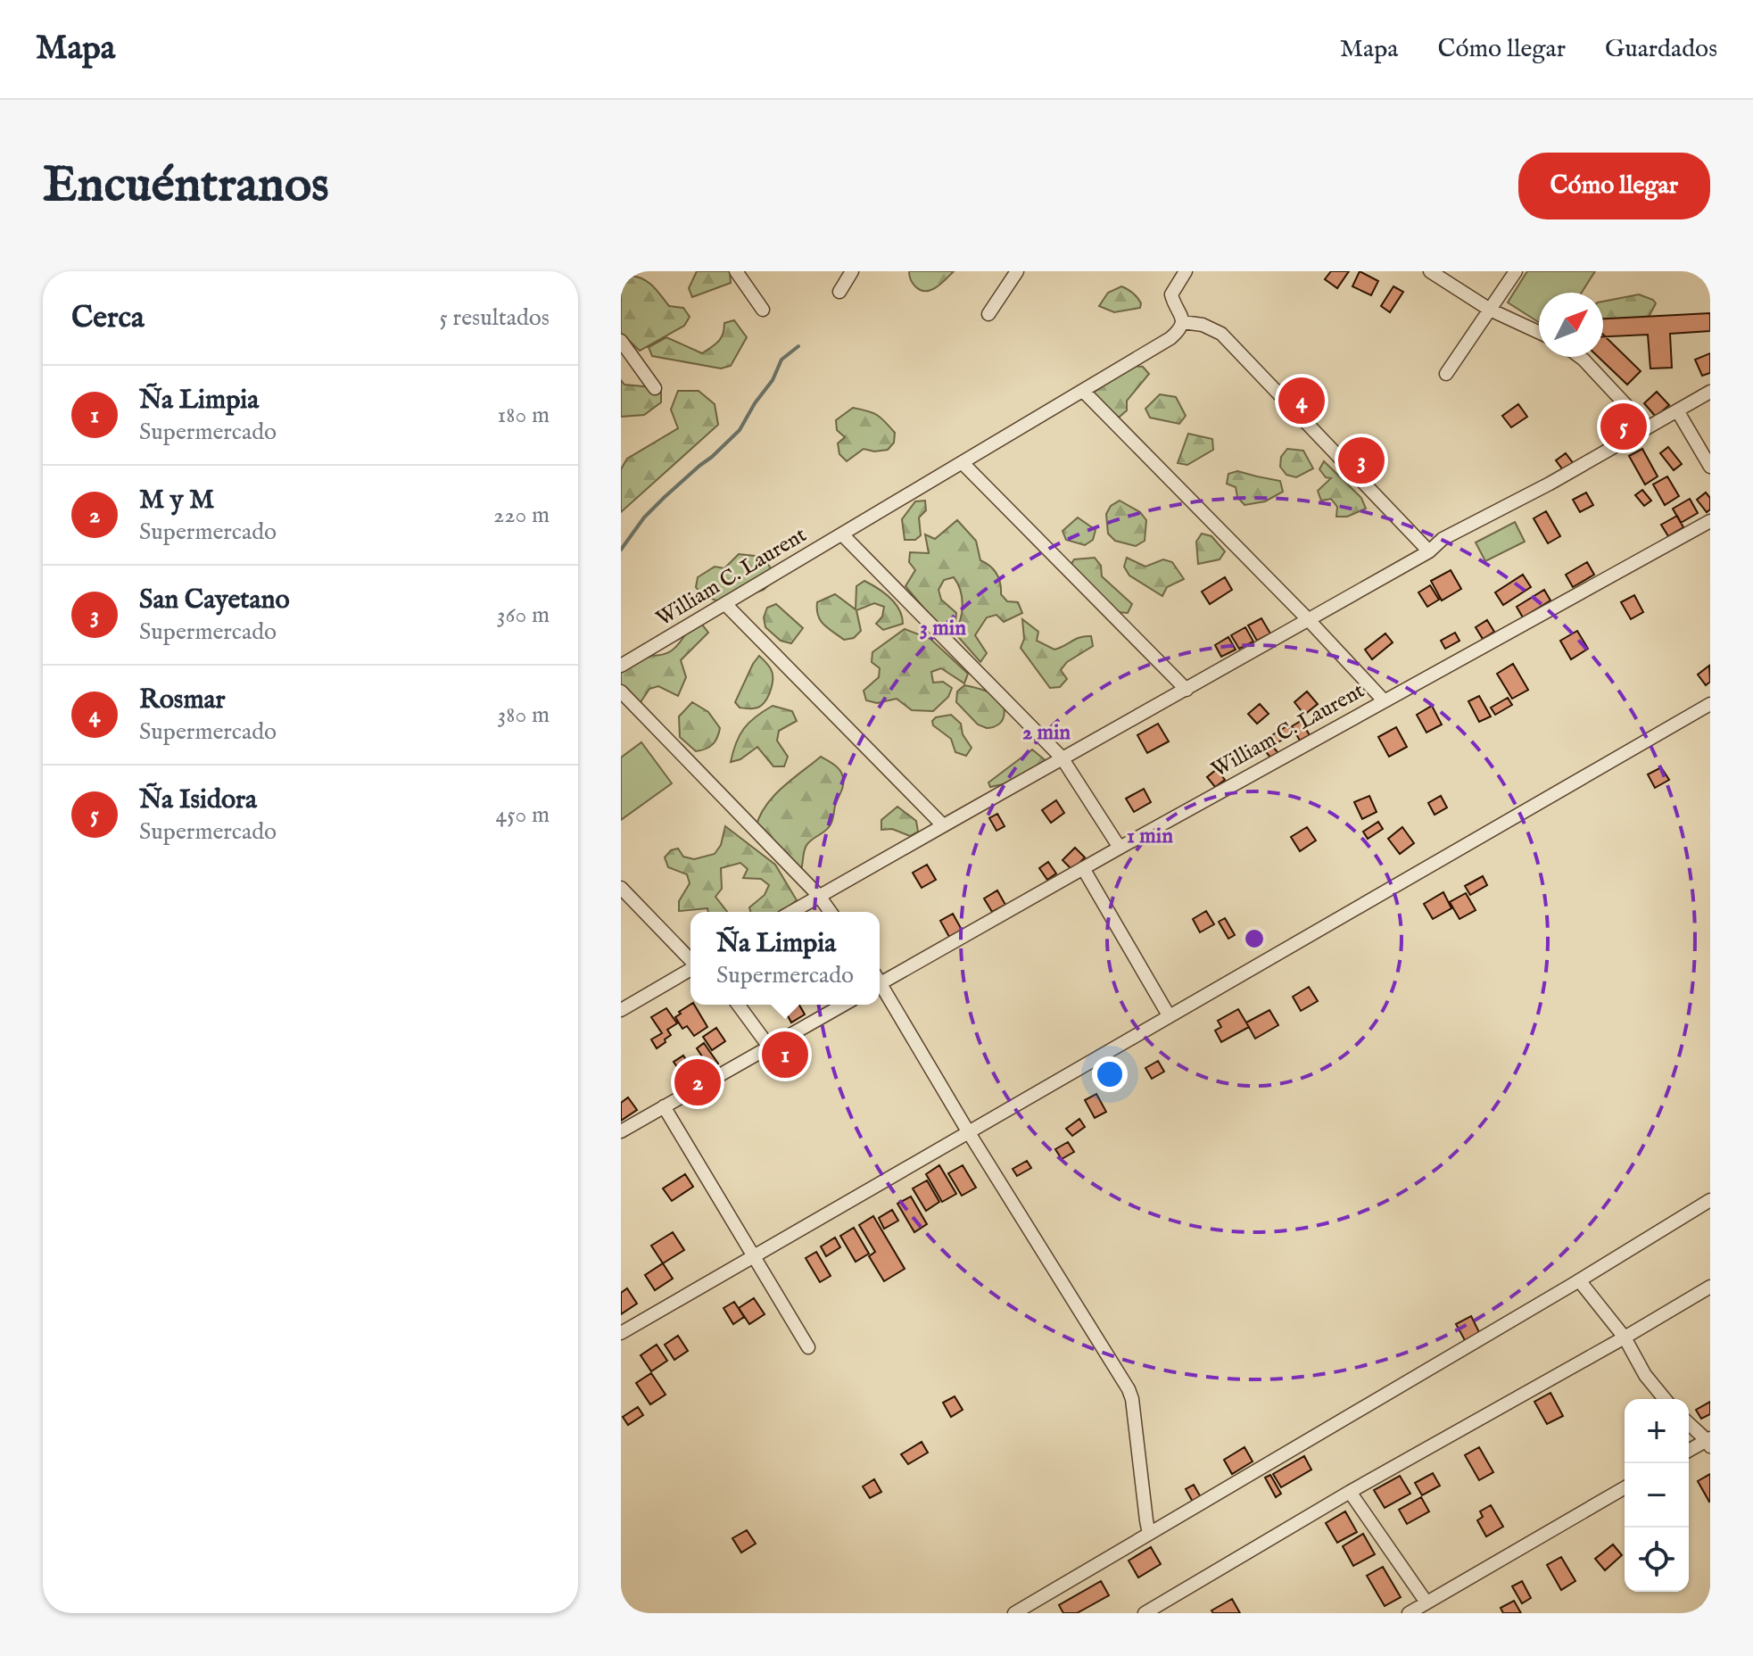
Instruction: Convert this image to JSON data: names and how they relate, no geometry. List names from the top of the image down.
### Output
{
  "streets": {
    "street": ["William C. Laurent"]
  },
  "north": "top right",
  "page": {
    "header": "Mapa",
    "nav": ["Mapa", "Cómo llegar", "Guardados"],
    "buttons": "Cómo llegar",
    "title": "Encuéntranos",
    "heading": ["Cerca", "5 resultados"],
    "list": [
      {
        "mark": "1",
        "name": "Ña Limpia",
        "note": "Supermercado",
        "value": "180 m"
      },
      {
        "mark": "2",
        "name": "M y M",
        "note": "Supermercado",
        "value": "220 m"
      },
      {
        "mark": "3",
        "name": "San Cayetano",
        "note": "Supermercado",
        "value": "360 m"
      },
      {
        "mark": "4",
        "name": "Rosmar",
        "note": "Supermercado",
        "value": "380 m"
      },
      {
        "mark": "5",
        "name": "Ña Isidora",
        "note": "Supermercado",
        "value": "450 m"
      }
    ],
    "pins": [
      "4",
      "5",
      "3",
      "1",
      "2"
    ],
    "popup": ["Ña Limpia", "Supermercado"],
    "map_buttons": ["+", "−"]
  },
  "rings": ["3 min", "2 min", "1 min"]
}
